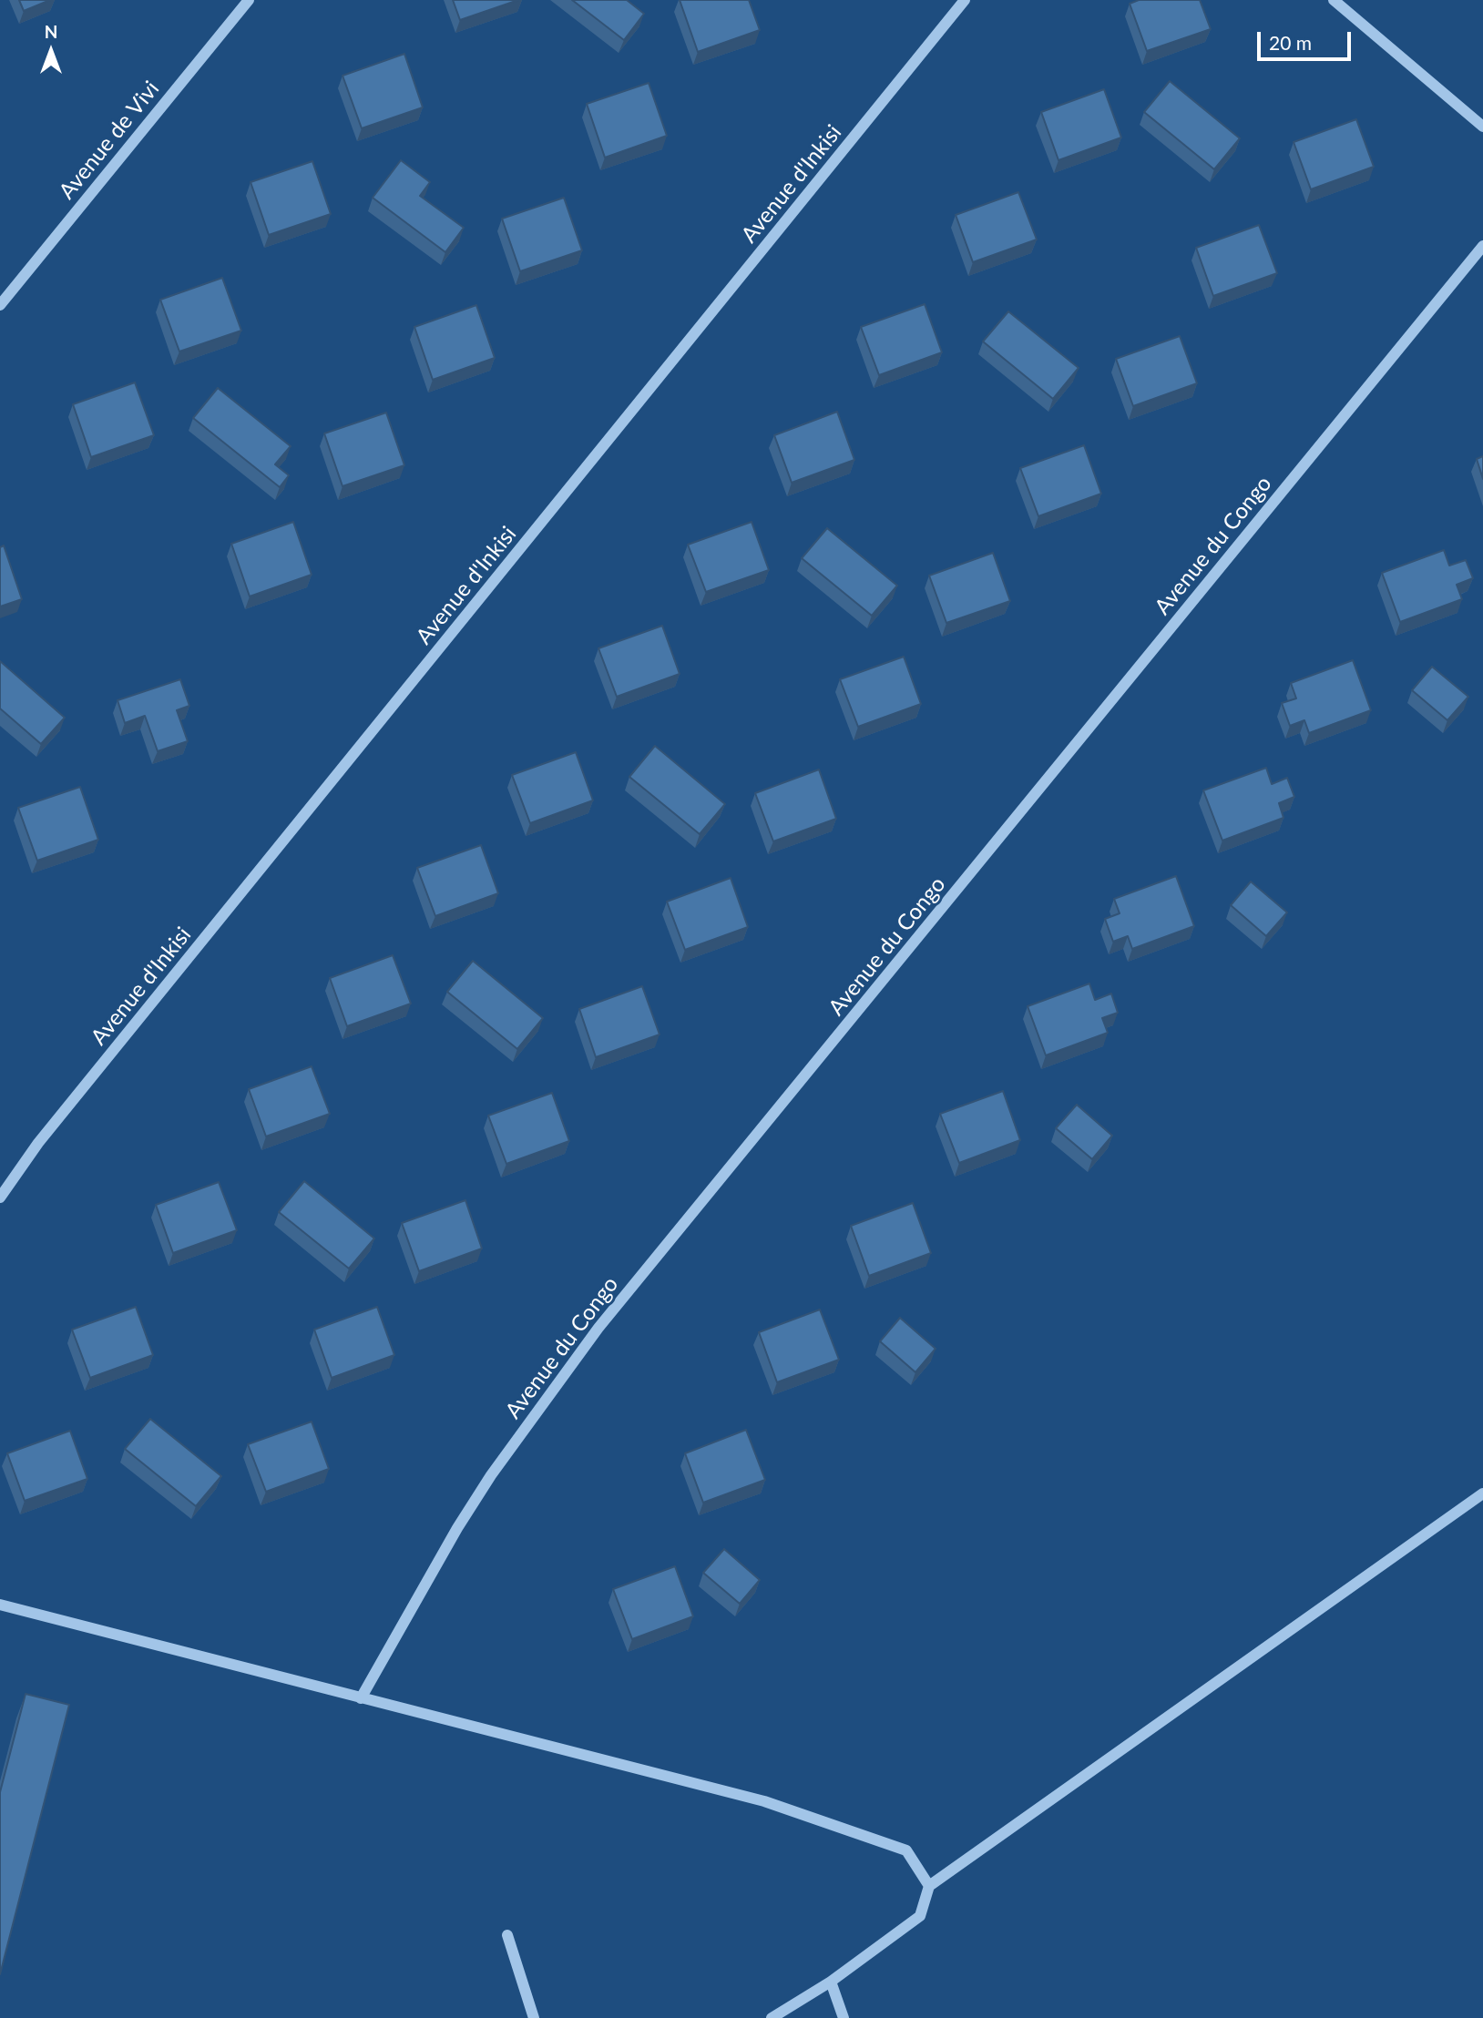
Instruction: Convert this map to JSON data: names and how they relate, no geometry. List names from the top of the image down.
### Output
{
  "streets": {
    "street": ["Avenue de Vivi", "Avenue d'Inkisi", "Avenue du Congo"]
  },
  "scale_bar": "20 m",
  "north": "top"
}
